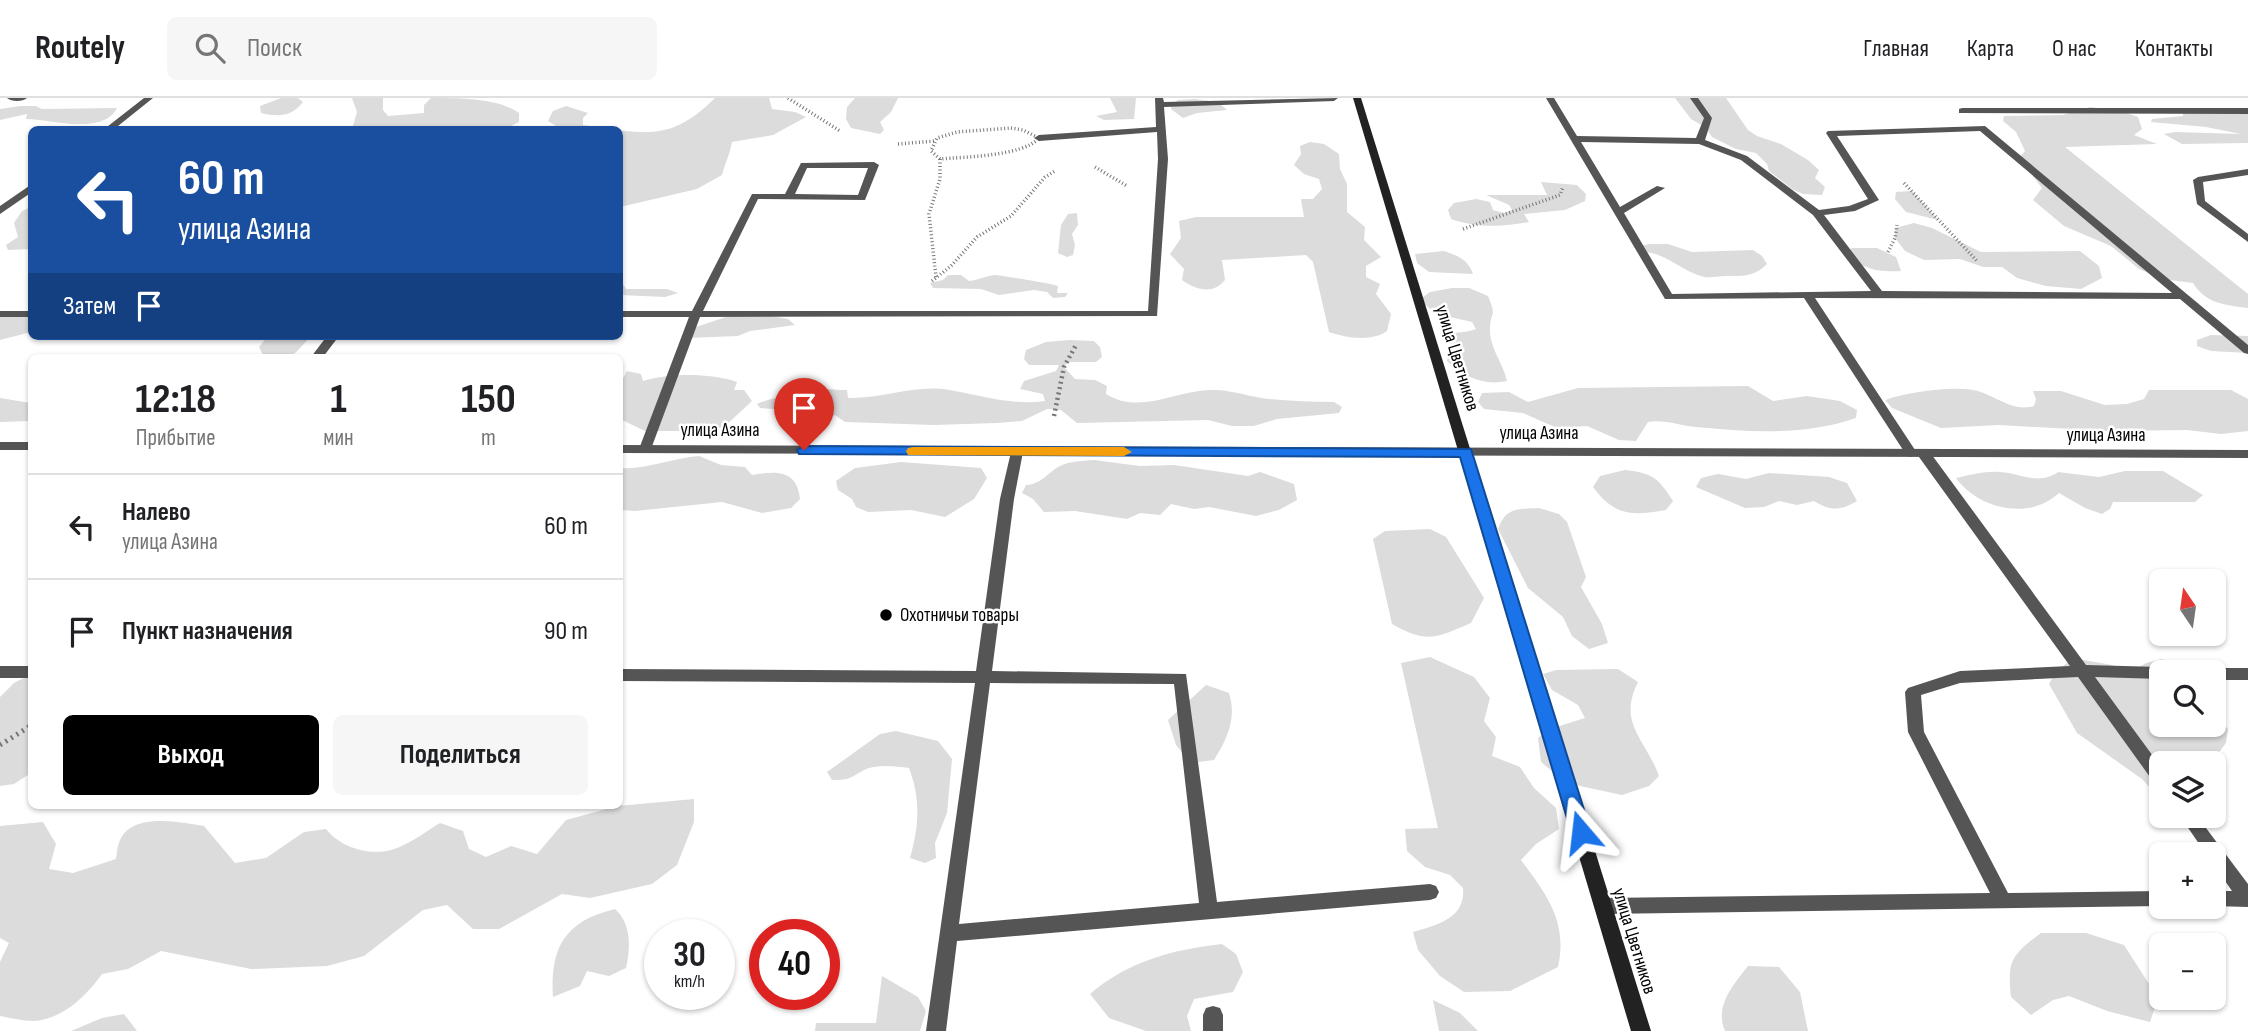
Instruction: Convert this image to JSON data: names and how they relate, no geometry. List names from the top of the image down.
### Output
{
  "streets": {
    "street": ["улица Цветников", "улица Азина"]
  },
  "crossings": [
    ["улица Цветников", "улица Азина"]
  ],
  "places": ["Охотничьи товары"],
  "north": "top",
  "page": {
    "header": "Routely",
    "search": "Поиск",
    "nav": [
      "Главная",
      "Карта",
      "О нас",
      "Контакты"
    ],
    "turn": ["60 m", "улица Азина"],
    "then": "Затем",
    "eta": [
      "12:18",
      "Прибытие",
      "1",
      "мин",
      "150",
      "m"
    ],
    "list": [
      {
        "name": "Налево",
        "note": "улица Азина",
        "value": "60 m"
      },
      {
        "name": "Пункт назначения",
        "value": "90 m"
      }
    ],
    "map_buttons": ["+", "−"],
    "buttons": ["Выход", "Поделиться"],
    "speed": "30 km/h",
    "limit": "40"
  }
}
